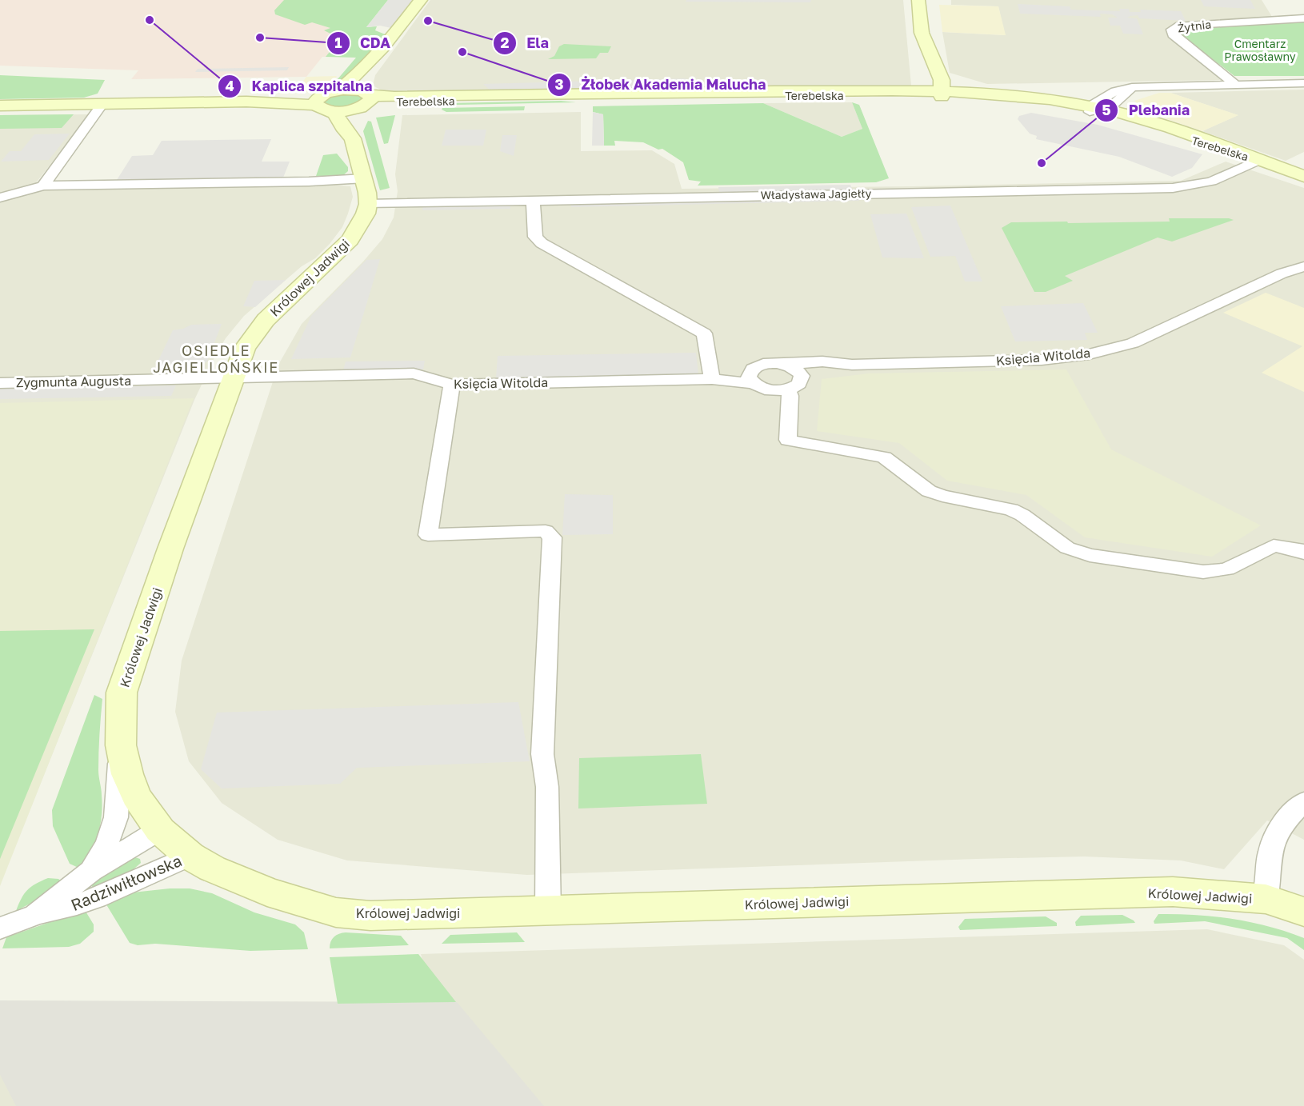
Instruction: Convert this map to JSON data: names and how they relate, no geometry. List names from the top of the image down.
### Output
{
  "streets": {
    "street": [
      "Żytnia",
      "Terebelska",
      "Władysława Jagiełły",
      "Królowej Jadwigi",
      "Księcia Witolda",
      "Zygmunta Augusta",
      "Radziwiłłowska"
    ]
  },
  "crossings": [
    ["Terebelska", "Władysława Jagiełły"],
    ["Władysława Jagiełły", "Królowej Jadwigi"],
    ["Królowej Jadwigi", "Księcia Witolda"],
    ["Królowej Jadwigi", "Zygmunta Augusta"],
    ["Królowej Jadwigi", "Radziwiłłowska"],
    ["Księcia Witolda", "Zygmunta Augusta"]
  ],
  "districts": ["OSIEDLE JAGIELLOŃSKIE"],
  "parks": ["Cmentarz Prawosławny"],
  "places": [
    "Kaplica szpitalna",
    "Ela",
    "CDA",
    "Żłobek Akademia Malucha",
    "Plebania"
  ]
}
